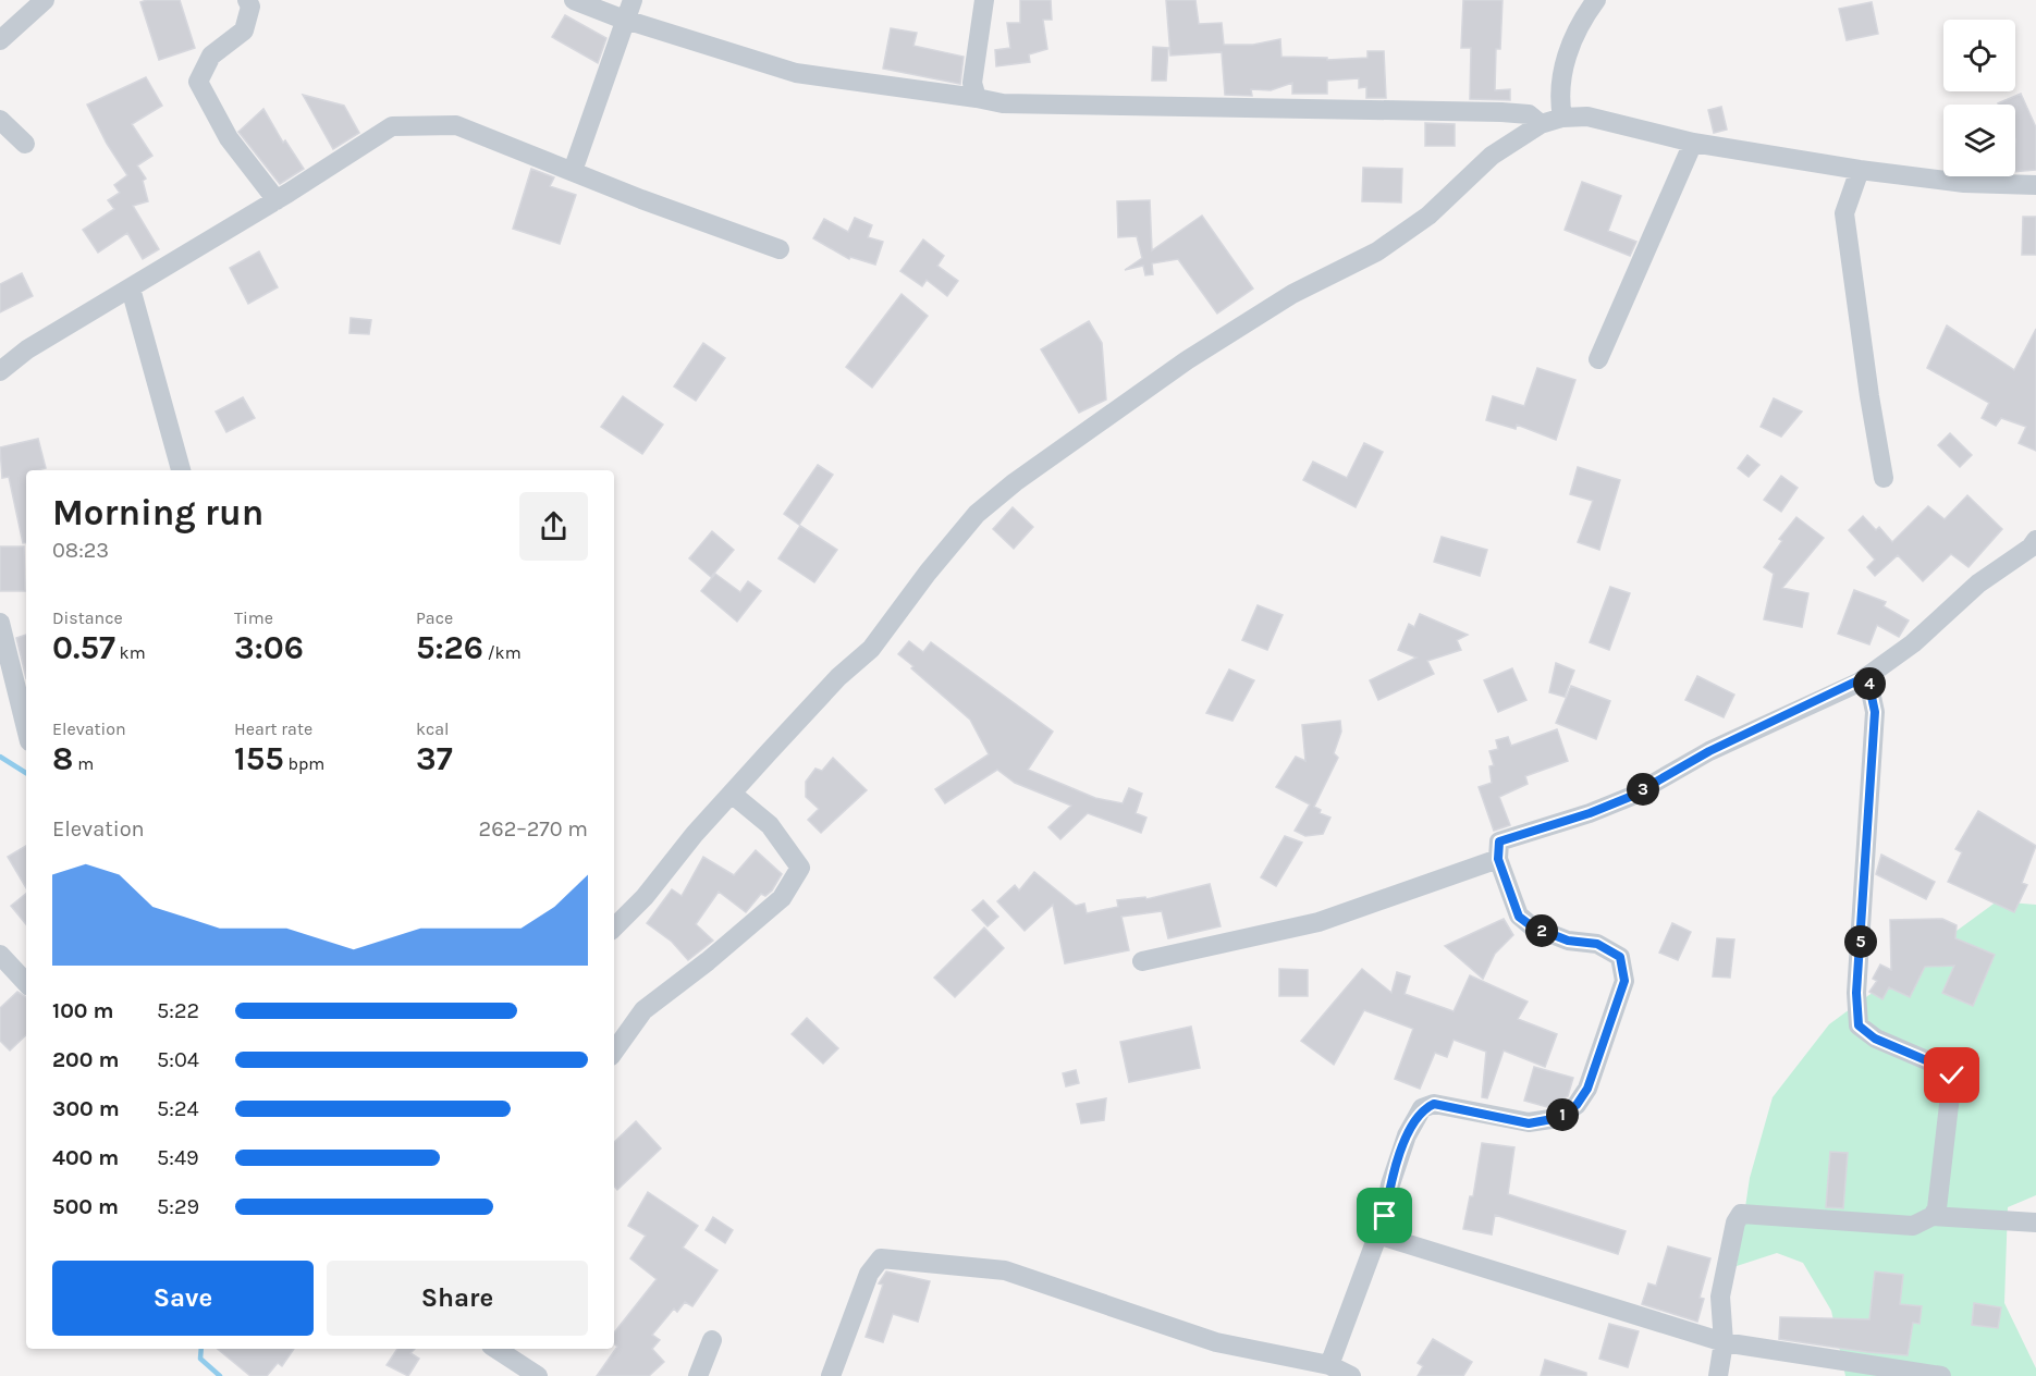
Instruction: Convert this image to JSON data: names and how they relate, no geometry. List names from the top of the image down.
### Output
{
  "page": {
    "heading": ["Morning run", "08:23"],
    "stats": [
      ["Distance", "0.57 km"],
      ["Time", "3:06"],
      ["Pace", "5:26 /km"],
      ["Elevation", "8 m"],
      ["Heart rate", "155 bpm"],
      ["kcal", "37"]
    ],
    "pins": [
      "4",
      "3",
      "2",
      "5",
      "1"
    ],
    "chart": ["Elevation", "262–270 m"],
    "list": [
      {
        "name": "100 m",
        "note": "5:22"
      },
      {
        "name": "200 m",
        "note": "5:04"
      },
      {
        "name": "300 m",
        "note": "5:24"
      },
      {
        "name": "400 m",
        "note": "5:49"
      },
      {
        "name": "500 m",
        "note": "5:29"
      }
    ],
    "buttons": ["Save", "Share"]
  }
}
